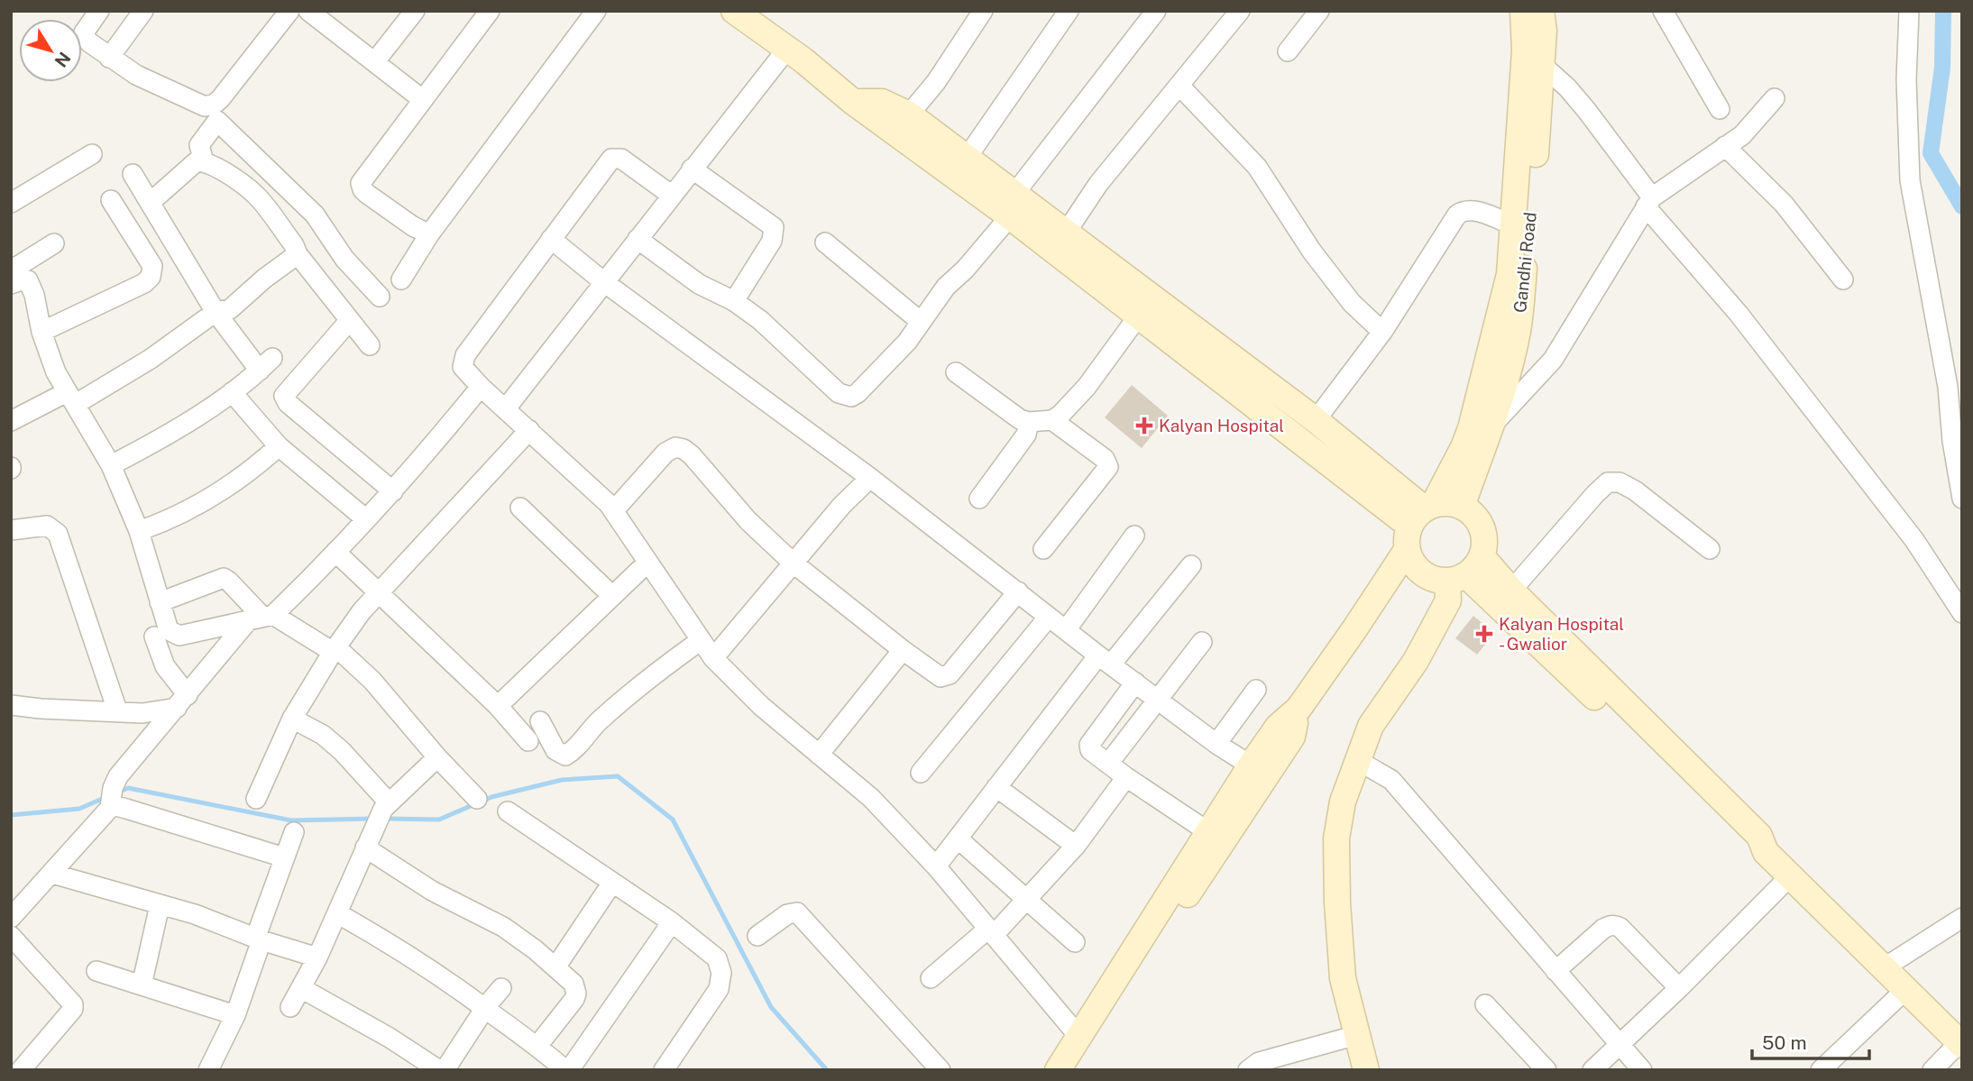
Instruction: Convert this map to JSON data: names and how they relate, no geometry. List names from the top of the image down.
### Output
{
  "streets": {
    "main road": ["Gandhi Road"]
  },
  "places": {
    "health": ["Kalyan Hospital", "Kalyan Hospital - Gwalior"]
  },
  "scale_bar": "50 m",
  "north": "bottom right"
}
